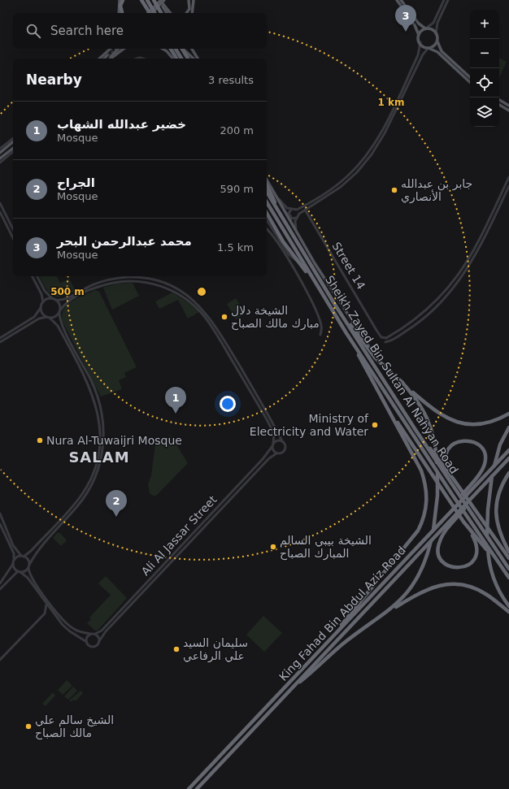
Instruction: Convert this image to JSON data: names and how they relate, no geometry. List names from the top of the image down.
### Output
{
  "streets": {
    "highway": ["Sheikh Zayed Bin Sultan Al Nahyan Road", "King Fahad Bin Abdul Aziz Road"],
    "street": ["Street 14", "Ali Al Jassar Street"]
  },
  "districts": ["SALAM"],
  "places": [
    "جابر بن عبدالله الأنصاري",
    "الشيخة دلال مبارك مالك الصباح",
    "Ministry of Electricity and Water",
    "Nura Al-Tuwaijri Mosque",
    "الشيخة بيبي السالم المبارك الصباح",
    "سليمان السيد علي الرفاعي",
    "الشيخ سالم علي مالك الصباح"
  ],
  "page": {
    "pins": ["3", "1", "2"],
    "map_buttons": ["+", "−"],
    "search": "Search here",
    "heading": ["Nearby", "3 results"],
    "list": [
      {
        "mark": "1",
        "name": "خضير عبدالله الشهاب",
        "note": "Mosque",
        "value": "200 m"
      },
      {
        "mark": "2",
        "name": "الجراح",
        "note": "Mosque",
        "value": "590 m"
      },
      {
        "mark": "3",
        "name": "محمد عبدالرحمن البحر",
        "note": "Mosque",
        "value": "1.5 km"
      }
    ]
  },
  "rings": ["1 km", "500 m"]
}
